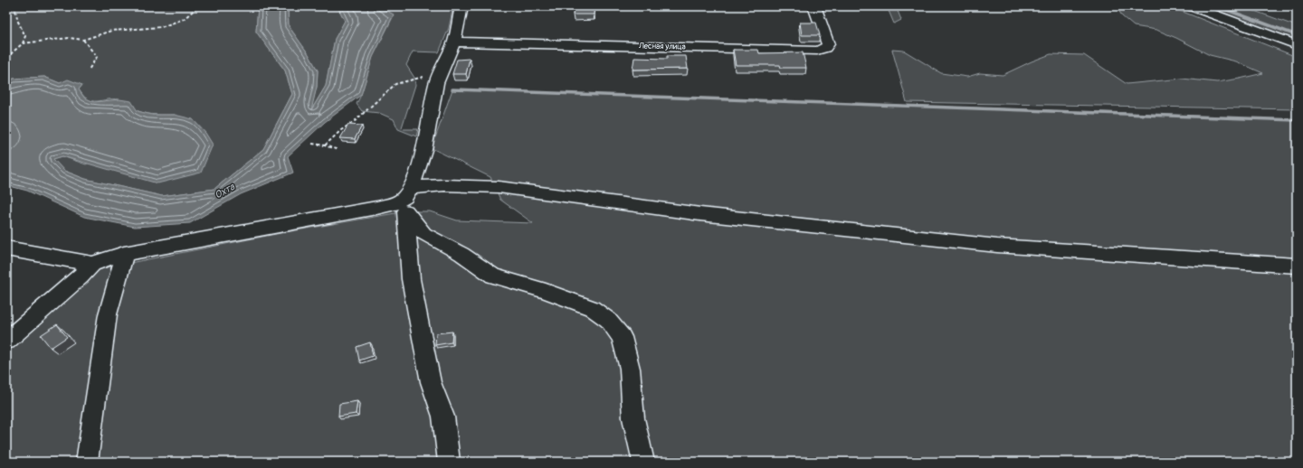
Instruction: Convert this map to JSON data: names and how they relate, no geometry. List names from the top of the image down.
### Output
{
  "streets": {
    "street": ["Лесная улица"]
  },
  "water": ["Охта"]
}
